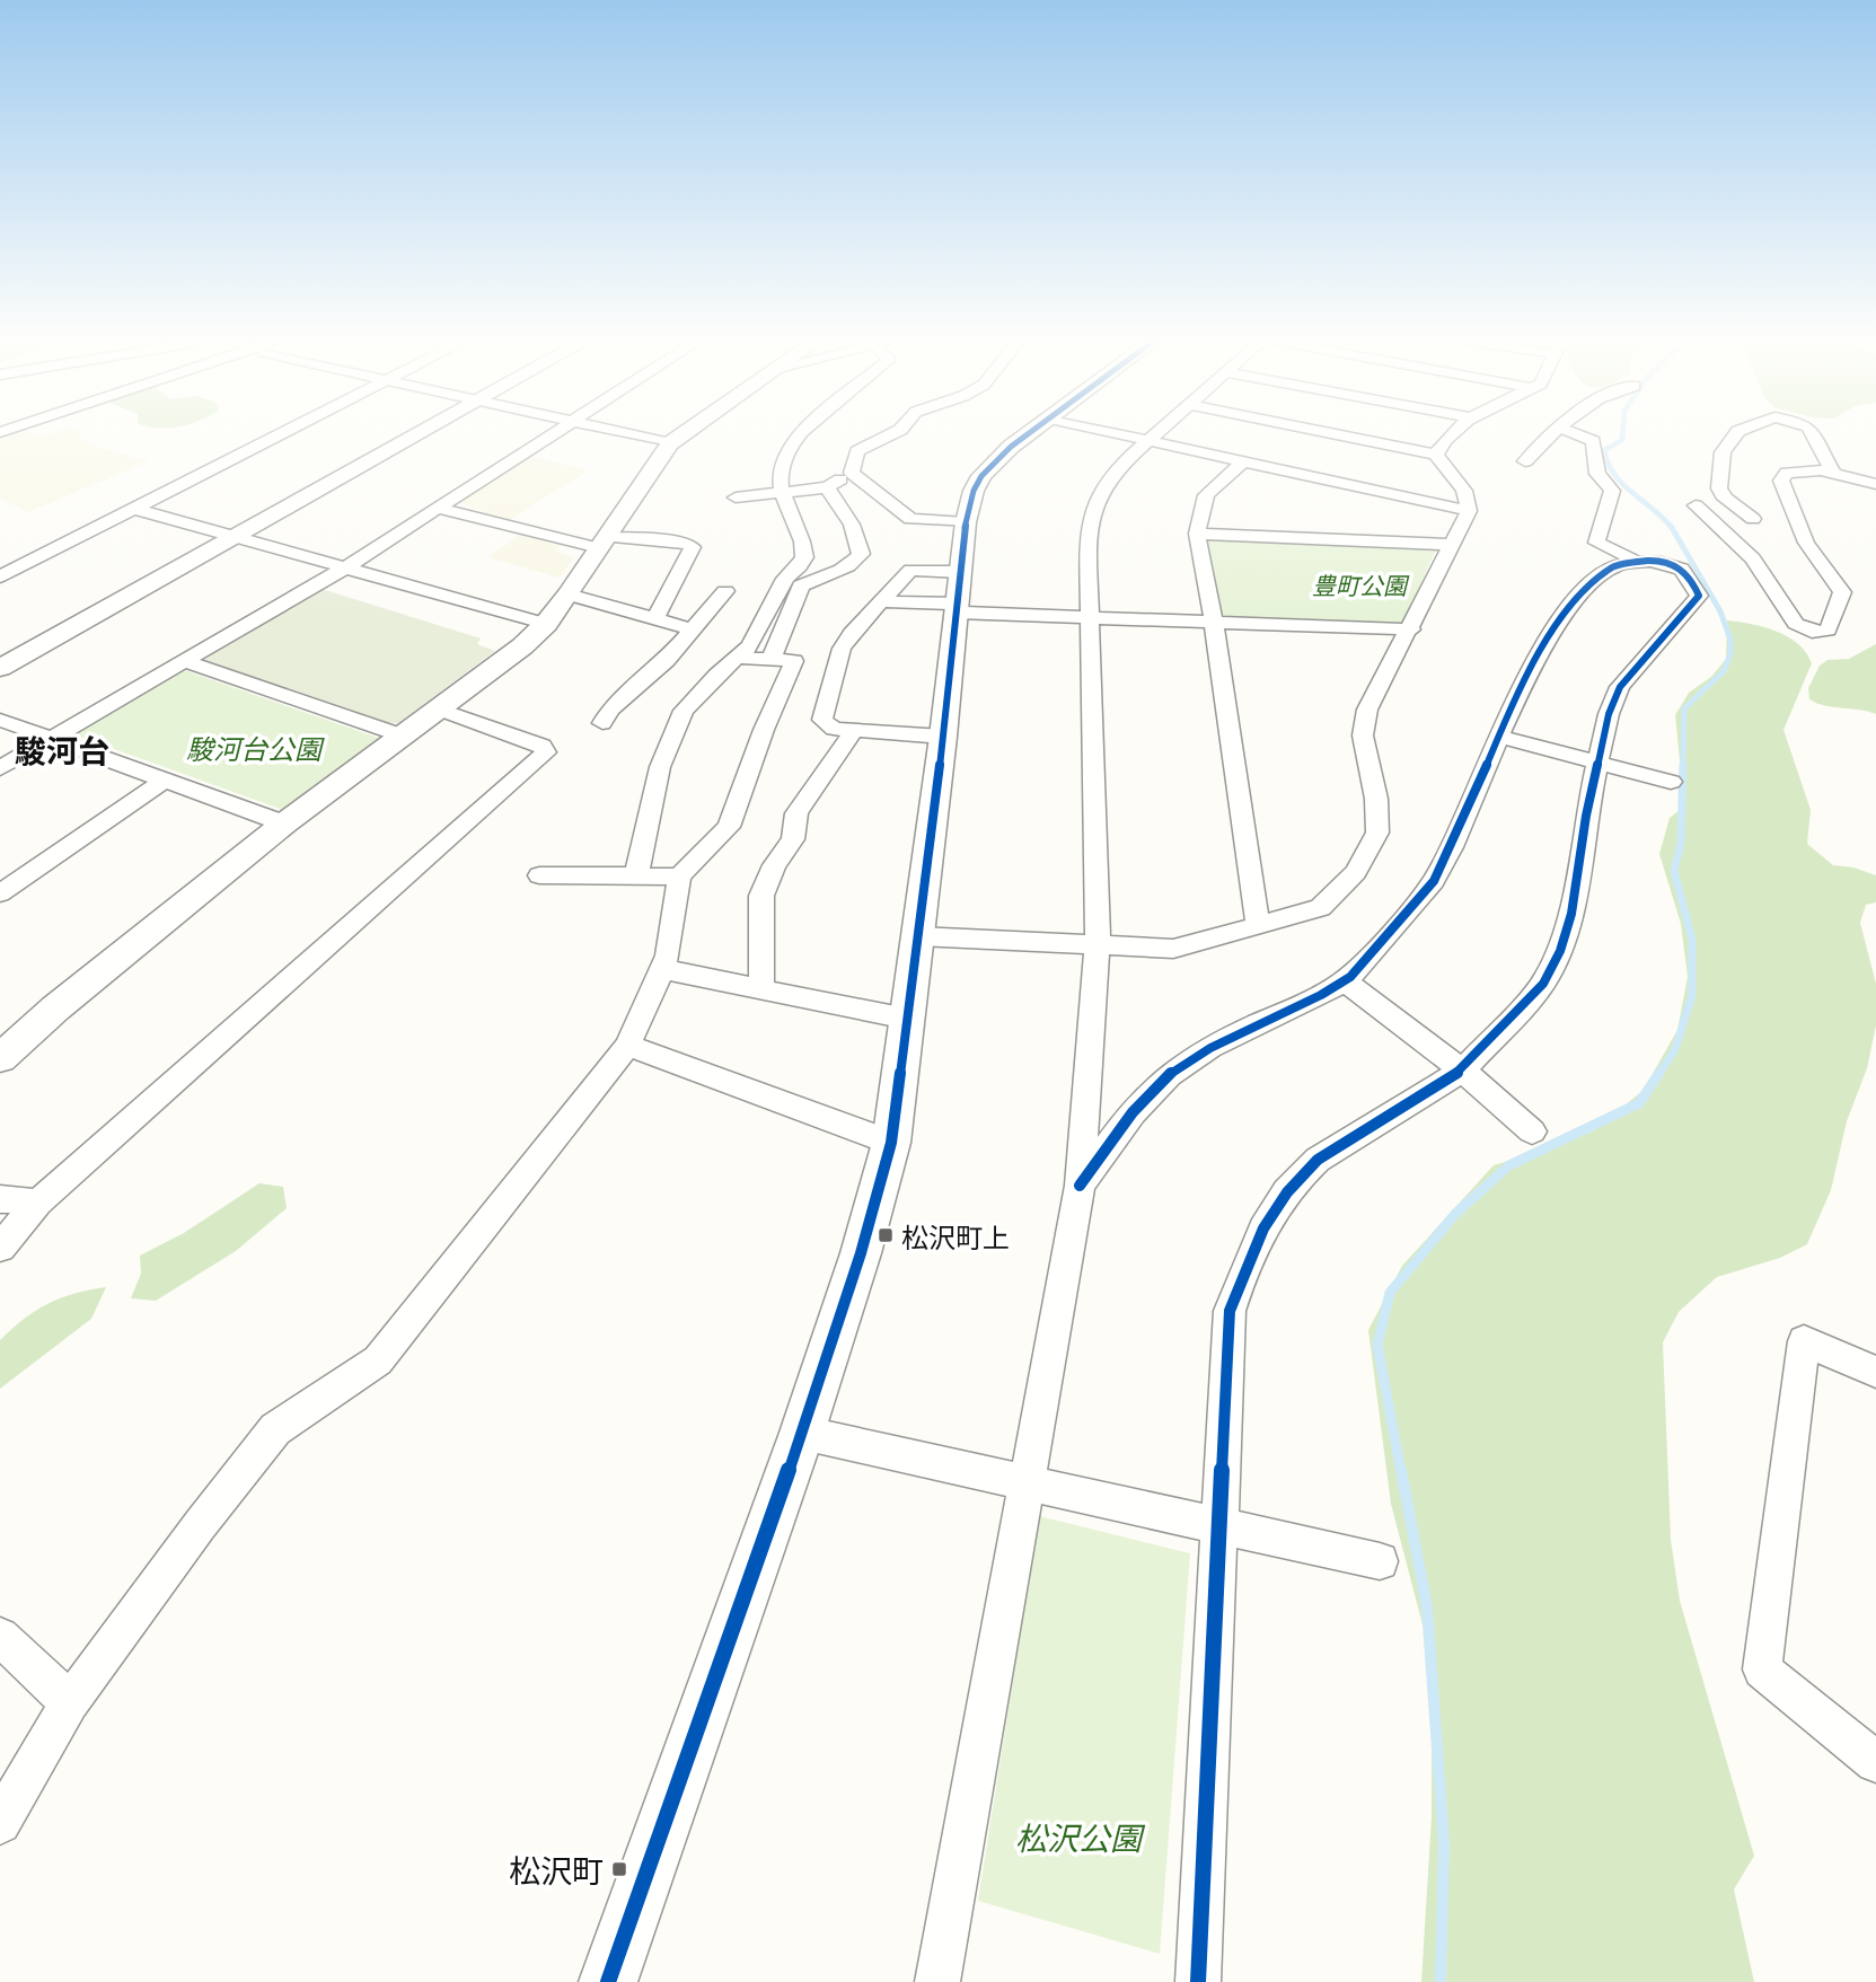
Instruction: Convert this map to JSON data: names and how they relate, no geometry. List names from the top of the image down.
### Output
{
  "districts": ["駿河台"],
  "parks": ["豊町公園", "駿河台公園", "松沢公園"],
  "places": {
    "transit": ["松沢町上", "松沢町"]
  }
}
